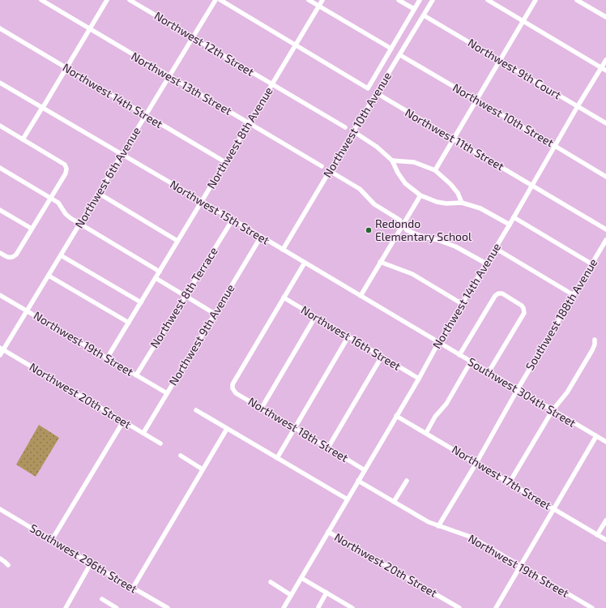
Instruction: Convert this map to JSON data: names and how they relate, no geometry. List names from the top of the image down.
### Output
{
  "streets": {
    "street": [
      "Northwest 12th Street",
      "Northwest 9th Court",
      "Northwest 13th Street",
      "Northwest 14th Street",
      "Northwest 10th Street",
      "Northwest 10th Avenue",
      "Northwest 8th Avenue",
      "Northwest 11th Street",
      "Northwest 6th Avenue",
      "Northwest 15th Street",
      "Northwest 14th Avenue",
      "Northwest 8th Terrace",
      "Southwest 188th Avenue",
      "Northwest 9th Avenue",
      "Northwest 16th Street",
      "Northwest 19th Street",
      "Southwest 304th Street",
      "Northwest 20th Street",
      "Northwest 18th Street",
      "Northwest 17th Street",
      "Southwest 296th Street"
    ]
  },
  "crossings": [
    ["Northwest 12th Street", "Northwest 8th Avenue"],
    ["Northwest 12th Street", "Northwest 6th Avenue"],
    ["Northwest 9th Court", "Northwest 10th Avenue"],
    ["Northwest 9th Court", "Northwest 14th Avenue"],
    ["Northwest 13th Street", "Northwest 8th Avenue"],
    ["Northwest 13th Street", "Northwest 6th Avenue"],
    ["Northwest 14th Street", "Northwest 8th Avenue"],
    ["Northwest 14th Street", "Northwest 6th Avenue"],
    ["Northwest 10th Street", "Northwest 10th Avenue"],
    ["Northwest 10th Street", "Northwest 14th Avenue"],
    ["Northwest 10th Avenue", "Northwest 11th Street"],
    ["Northwest 10th Avenue", "Northwest 15th Street"],
    ["Northwest 8th Avenue", "Northwest 15th Street"],
    ["Northwest 8th Avenue", "Northwest 19th Street"],
    ["Northwest 11th Street", "Northwest 14th Avenue"],
    ["Northwest 6th Avenue", "Northwest 15th Street"],
    ["Northwest 6th Avenue", "Northwest 19th Street"],
    ["Northwest 6th Avenue", "Northwest 20th Street"],
    ["Northwest 15th Street", "Northwest 14th Avenue"],
    ["Northwest 15th Street", "Northwest 8th Terrace"],
    ["Northwest 15th Street", "Northwest 9th Avenue"],
    ["Northwest 15th Street", "Southwest 304th Street"],
    ["Northwest 14th Avenue", "Northwest 16th Street"],
    ["Northwest 14th Avenue", "Northwest 19th Street"],
    ["Northwest 14th Avenue", "Southwest 304th Street"],
    ["Northwest 14th Avenue", "Northwest 20th Street"],
    ["Northwest 14th Avenue", "Northwest 18th Street"],
    ["Northwest 14th Avenue", "Northwest 17th Street"],
    ["Northwest 8th Terrace", "Northwest 19th Street"],
    ["Southwest 188th Avenue", "Northwest 19th Street"],
    ["Southwest 188th Avenue", "Southwest 304th Street"],
    ["Southwest 188th Avenue", "Northwest 17th Street"],
    ["Northwest 9th Avenue", "Northwest 19th Street"],
    ["Northwest 9th Avenue", "Northwest 20th Street"],
    ["Northwest 16th Street", "Northwest 18th Street"]
  ],
  "places": ["Redondo Elementary School"]
}
